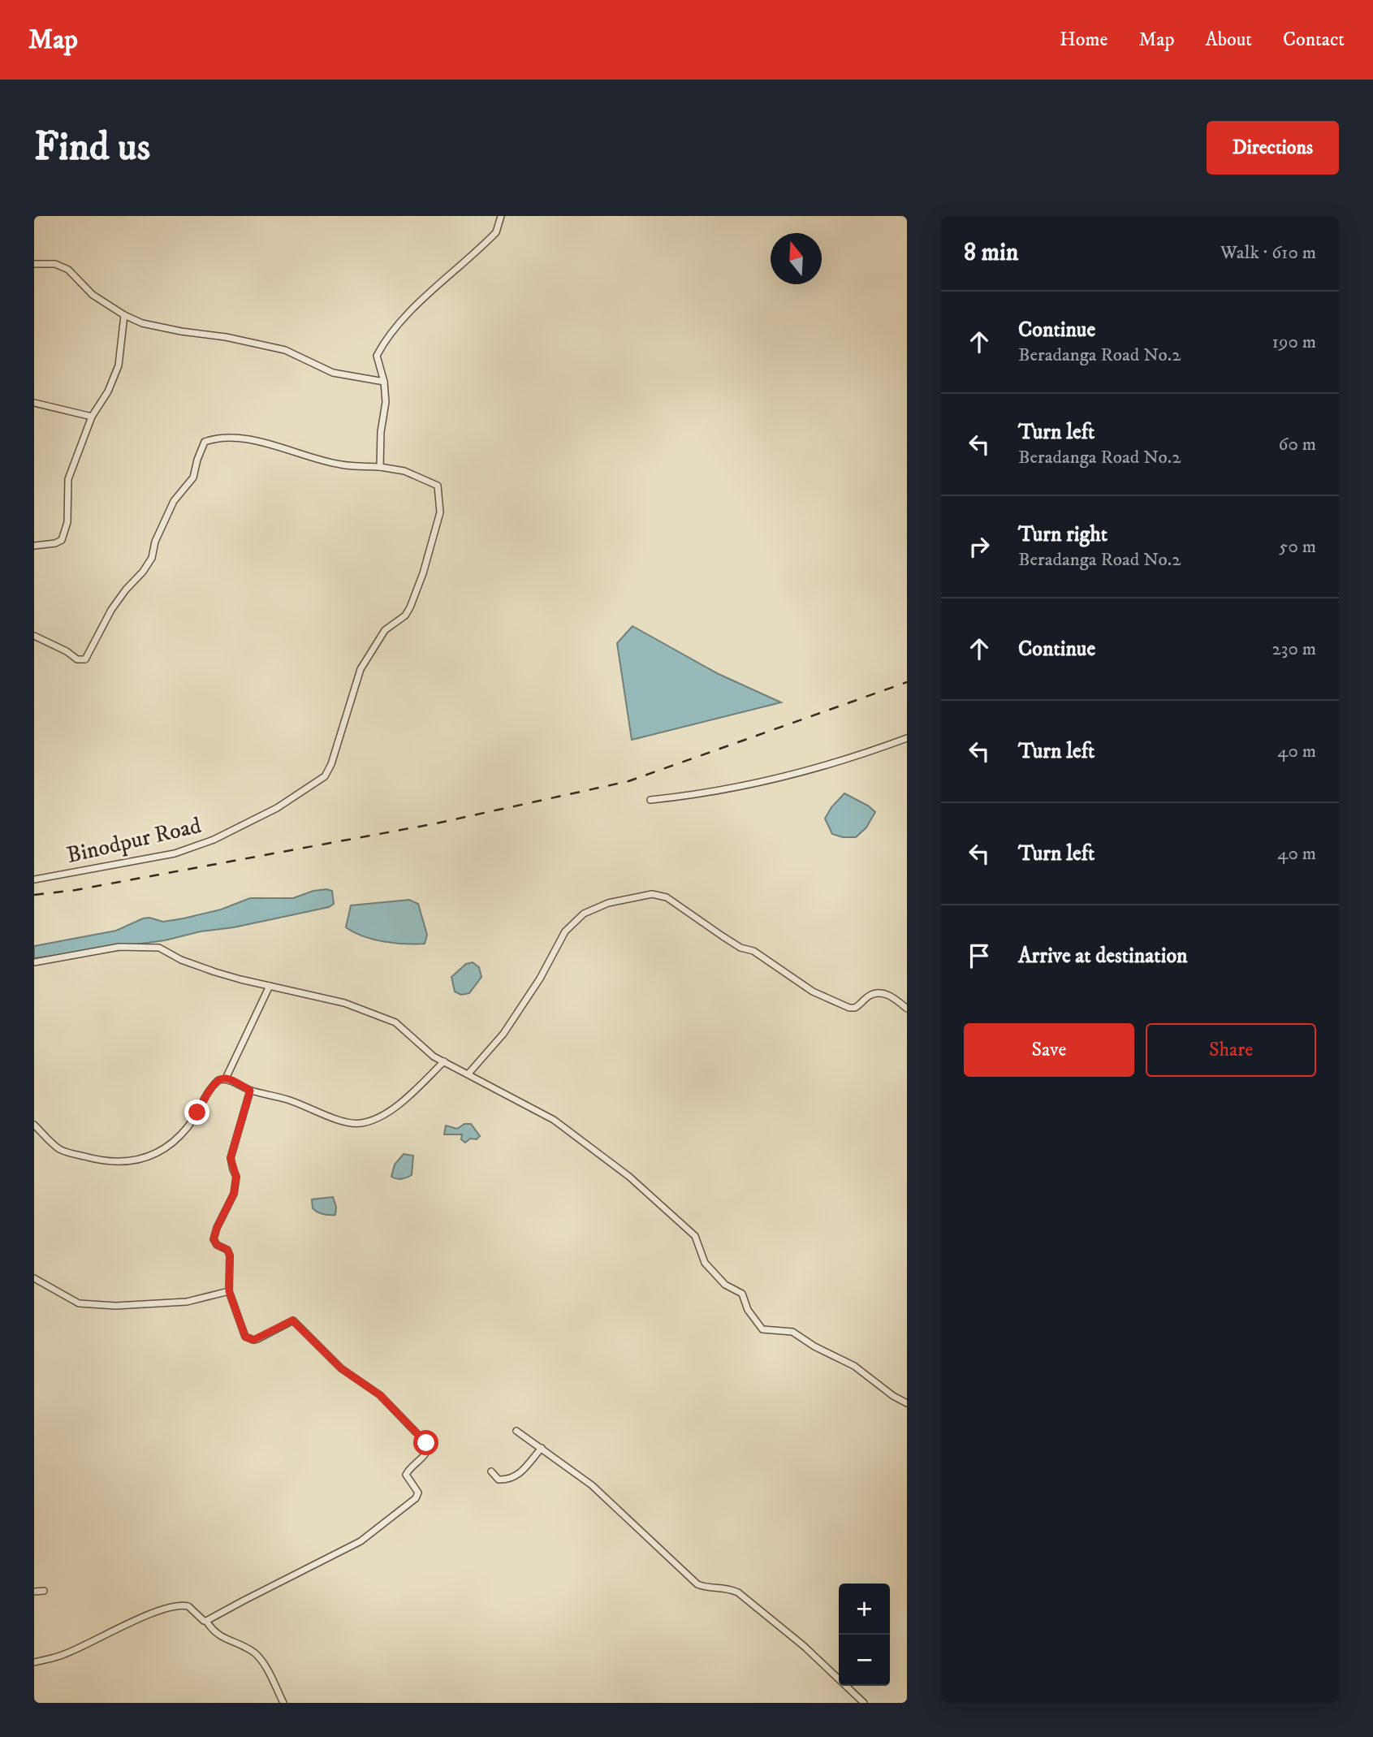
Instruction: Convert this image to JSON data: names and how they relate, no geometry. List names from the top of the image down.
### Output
{
  "streets": {
    "street": ["Binodpur Road"]
  },
  "north": "top",
  "page": {
    "header": "Map",
    "nav": [
      "Home",
      "Map",
      "About",
      "Contact"
    ],
    "buttons": [
      "Directions",
      ["Save", "Share"]
    ],
    "title": "Find us",
    "heading": ["8 min", "Walk · 610 m"],
    "list": [
      ["Continue", "Beradanga Road No.2", "190 m"],
      ["Turn left", "Beradanga Road No.2", "60 m"],
      ["Turn right", "Beradanga Road No.2", "50 m"],
      ["Continue", "230 m"],
      ["Turn left", "40 m"],
      ["Turn left", "40 m"],
      "Arrive at destination"
    ],
    "map_buttons": ["+", "−"]
  }
}
